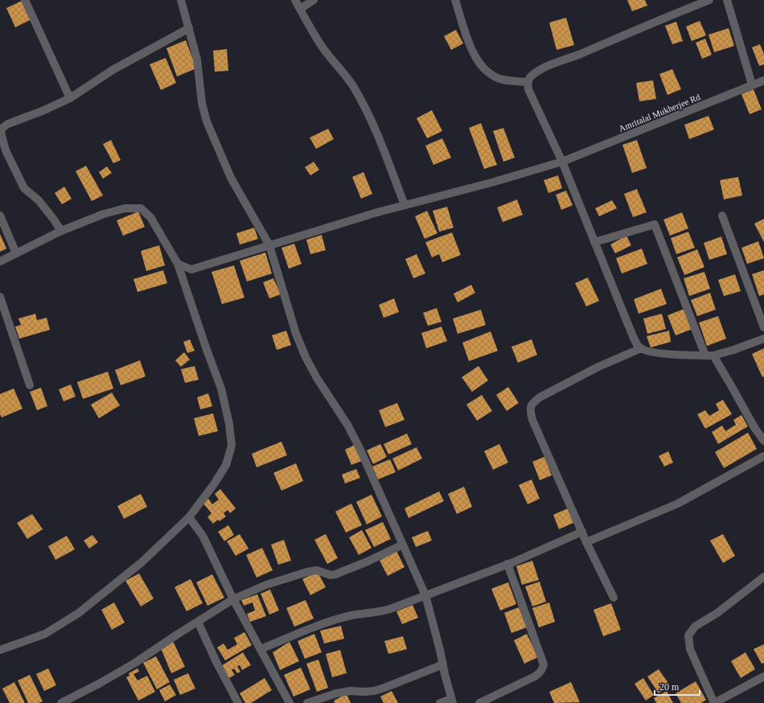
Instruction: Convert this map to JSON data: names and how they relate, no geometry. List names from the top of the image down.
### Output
{
  "streets": {
    "street": ["Amritalal Mukherjee Rd"]
  },
  "scale_bar": "20 m"
}
